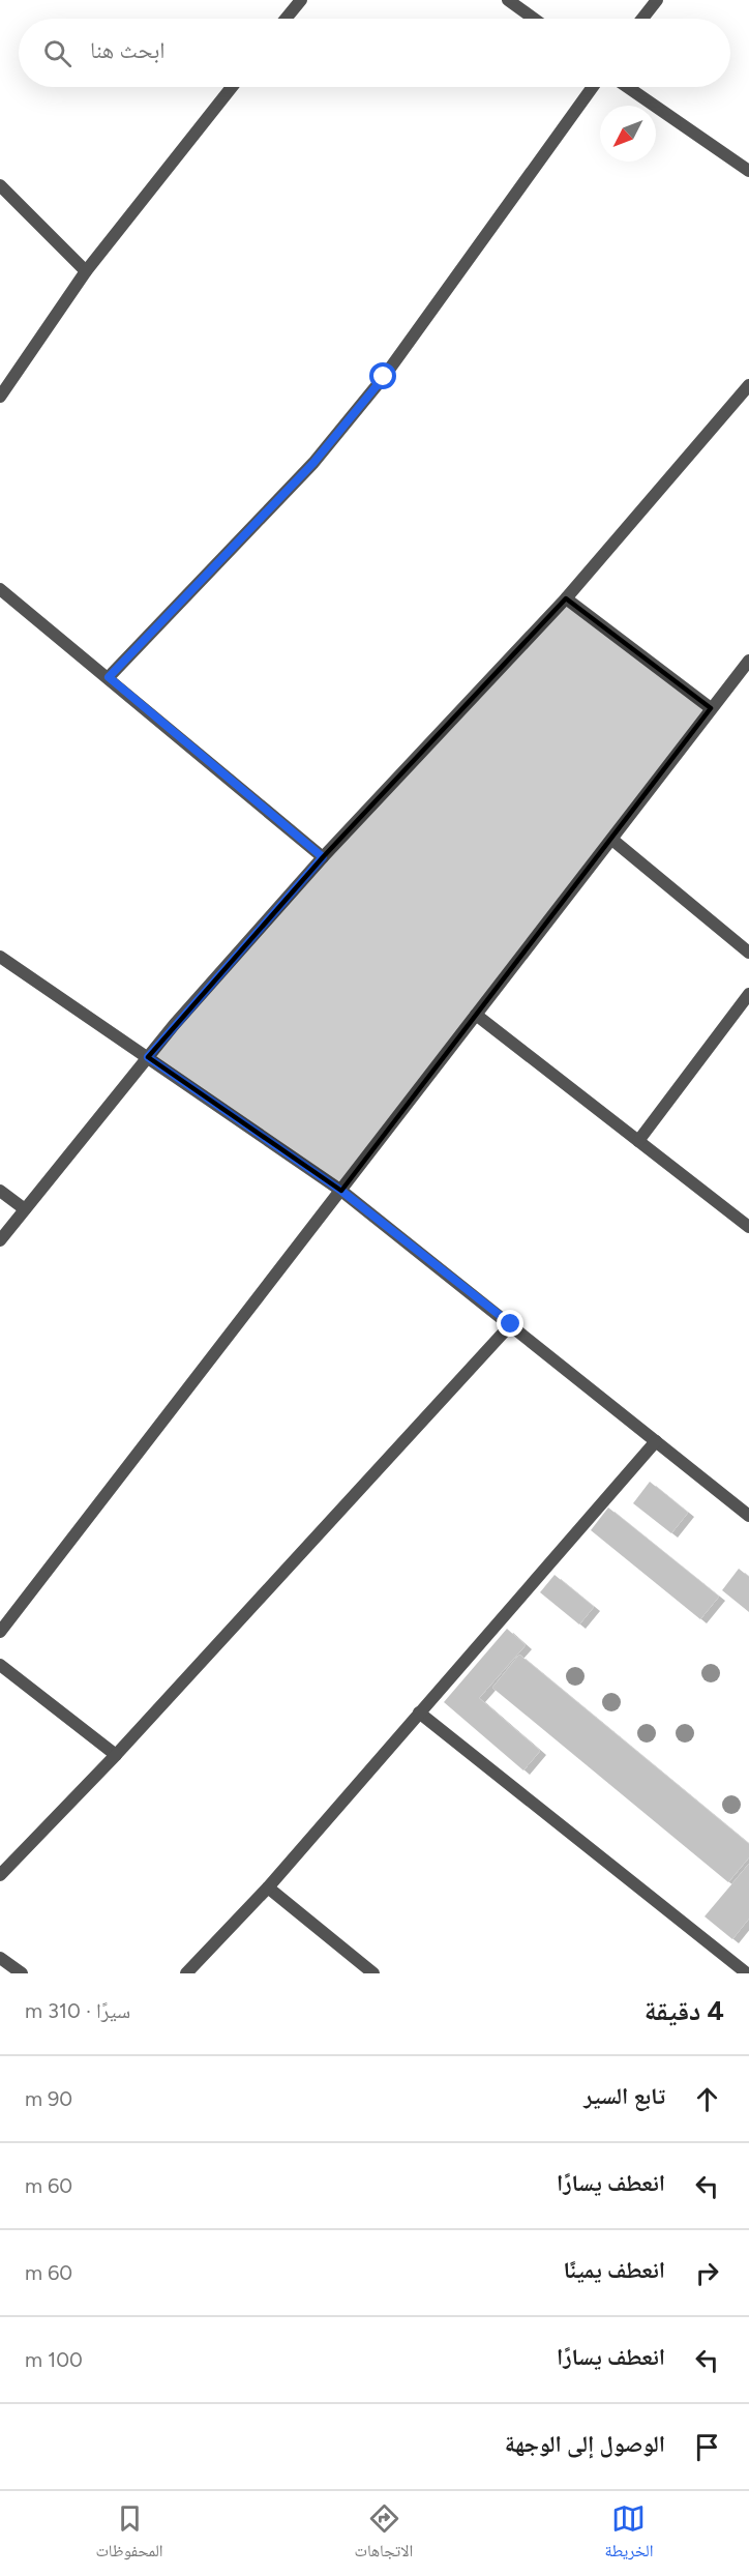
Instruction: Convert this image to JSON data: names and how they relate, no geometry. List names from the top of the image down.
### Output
{
  "north": "bottom left",
  "page": {
    "search": "ابحث هنا",
    "heading": ["4 دقيقة", "سيرًا · 310 m"],
    "list": [
      ["تابع السير", "90 m"],
      ["انعطف يسارًا", "60 m"],
      ["انعطف يمينًا", "60 m"],
      ["انعطف يسارًا", "100 m"],
      "الوصول إلى الوجهة"
    ],
    "nav": ["الخريطة", "الاتجاهات", "المحفوظات"]
  }
}
